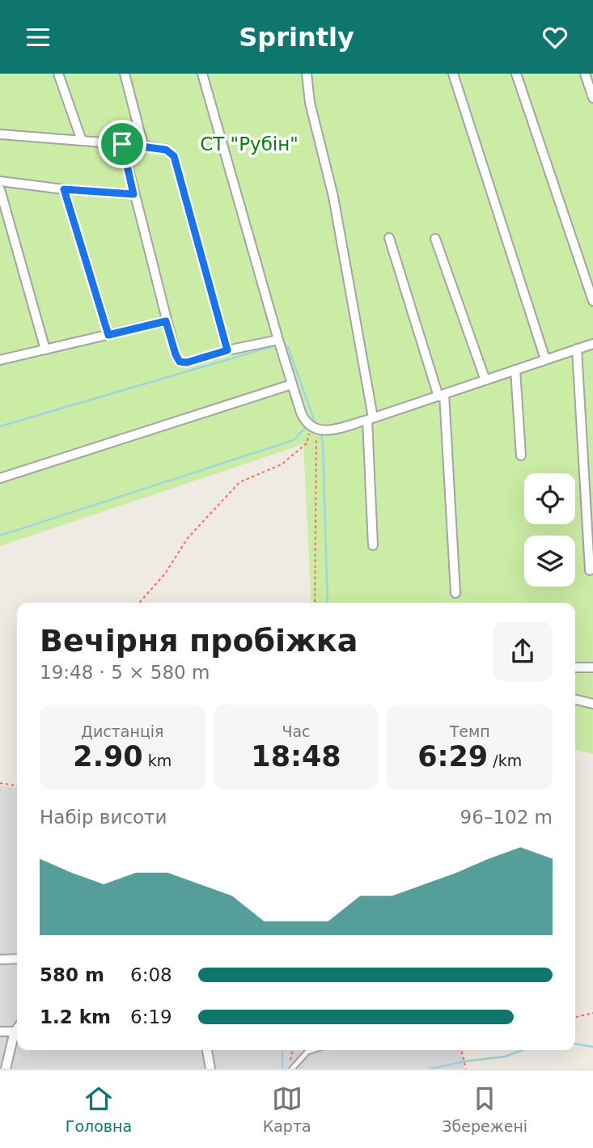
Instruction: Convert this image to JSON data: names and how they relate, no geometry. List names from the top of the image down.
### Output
{
  "parks": ["СТ \"Рубін\""],
  "page": {
    "header": "Sprintly",
    "heading": ["Вечірня пробіжка", "19:48 · 5 × 580 m"],
    "stats": [
      ["Дистанція", "2.90 km"],
      ["Час", "18:48"],
      ["Темп", "6:29 /km"]
    ],
    "chart": ["Набір висоти", "96–102 m"],
    "list": [
      {
        "name": "580 m",
        "note": "6:08"
      },
      {
        "name": "1.2 km",
        "note": "6:19"
      }
    ],
    "tabs": ["Головна", "Карта", "Збережені"]
  }
}
